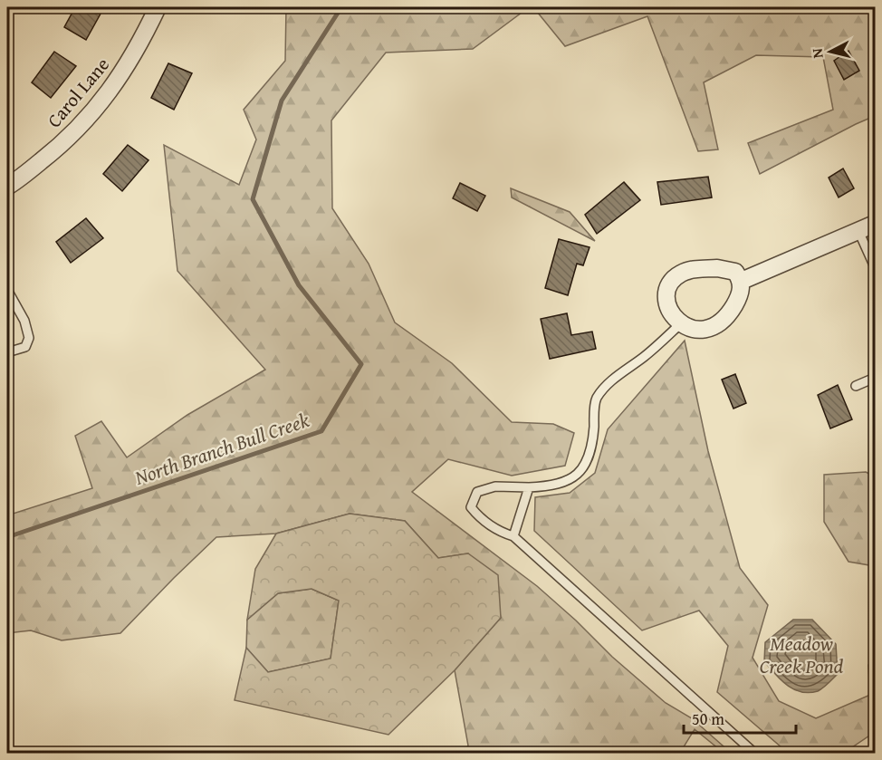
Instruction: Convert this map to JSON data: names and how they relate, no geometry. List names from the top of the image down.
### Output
{
  "streets": {
    "street": ["Carol Lane"]
  },
  "water": ["North Branch Bull Creek", "Meadow Creek Pond"],
  "scale_bar": "50 m",
  "north": "left"
}
